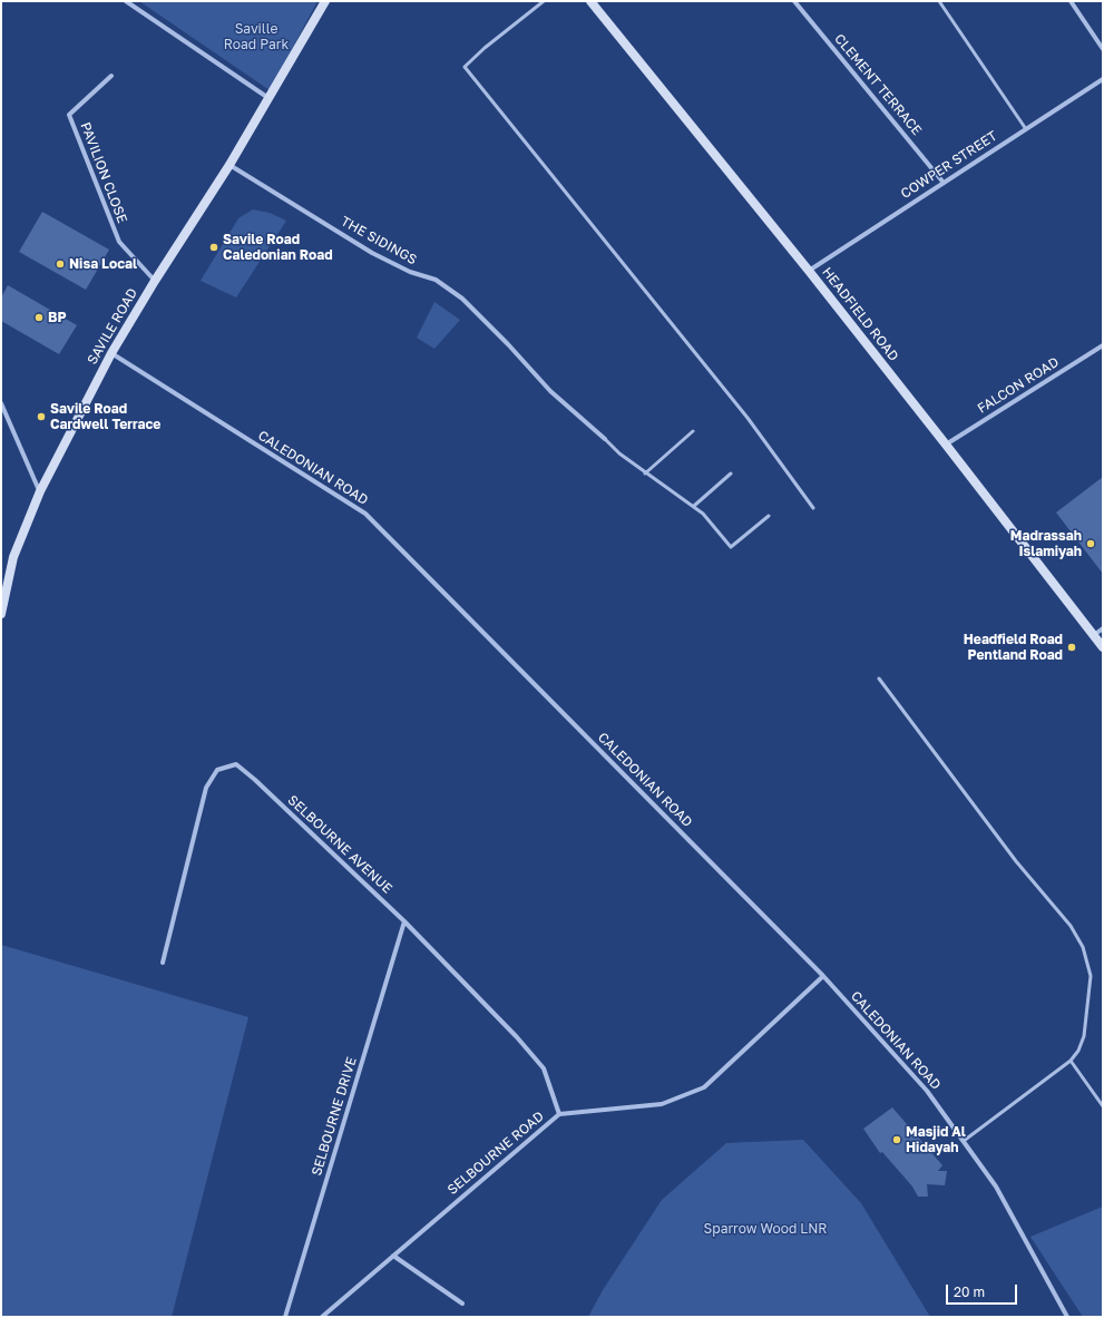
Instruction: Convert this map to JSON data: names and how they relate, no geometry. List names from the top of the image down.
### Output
{
  "streets": {
    "street": [
      "CLEMENT TERRACE",
      "COWPER STREET",
      "PAVILION CLOSE",
      "THE SIDINGS",
      "HEADFIELD ROAD",
      "SAVILE ROAD",
      "FALCON ROAD",
      "CALEDONIAN ROAD",
      "SELBOURNE AVENUE",
      "SELBOURNE DRIVE",
      "SELBOURNE ROAD"
    ]
  },
  "crossings": [
    ["CLEMENT TERRACE", "COWPER STREET"],
    ["COWPER STREET", "HEADFIELD ROAD"],
    ["PAVILION CLOSE", "SAVILE ROAD"],
    ["THE SIDINGS", "SAVILE ROAD"],
    ["HEADFIELD ROAD", "FALCON ROAD"],
    ["SAVILE ROAD", "CALEDONIAN ROAD"],
    ["CALEDONIAN ROAD", "SELBOURNE ROAD"],
    ["SELBOURNE AVENUE", "SELBOURNE DRIVE"],
    ["SELBOURNE AVENUE", "SELBOURNE ROAD"]
  ],
  "parks": ["Saville Road Park", "Sparrow Wood LNR"],
  "places": [
    "Savile Road Caledonian Road",
    "Nisa Local",
    "BP",
    "Savile Road Cardwell Terrace",
    "Madrassah Islamiyah",
    "Headfield Road Pentland Road",
    "Masjid Al Hidayah"
  ],
  "scale_bar": "20 m"
}
